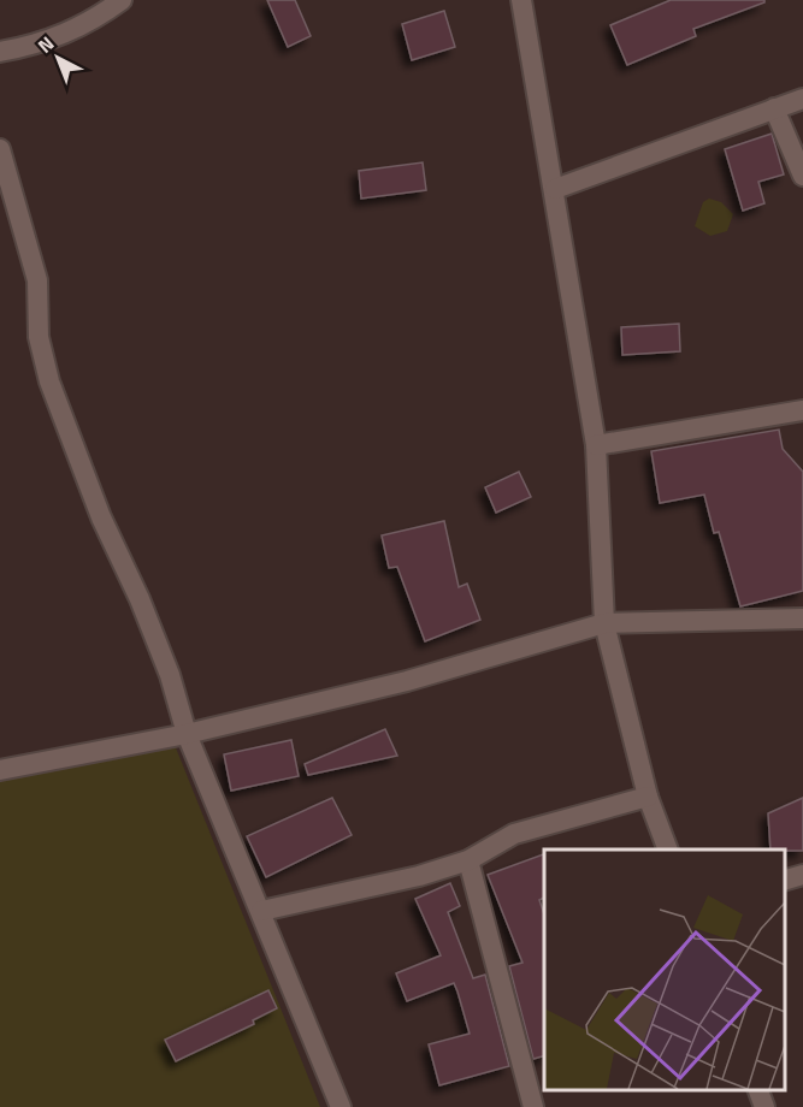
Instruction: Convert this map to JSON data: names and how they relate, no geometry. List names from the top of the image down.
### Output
{
  "north": "top left"
}
